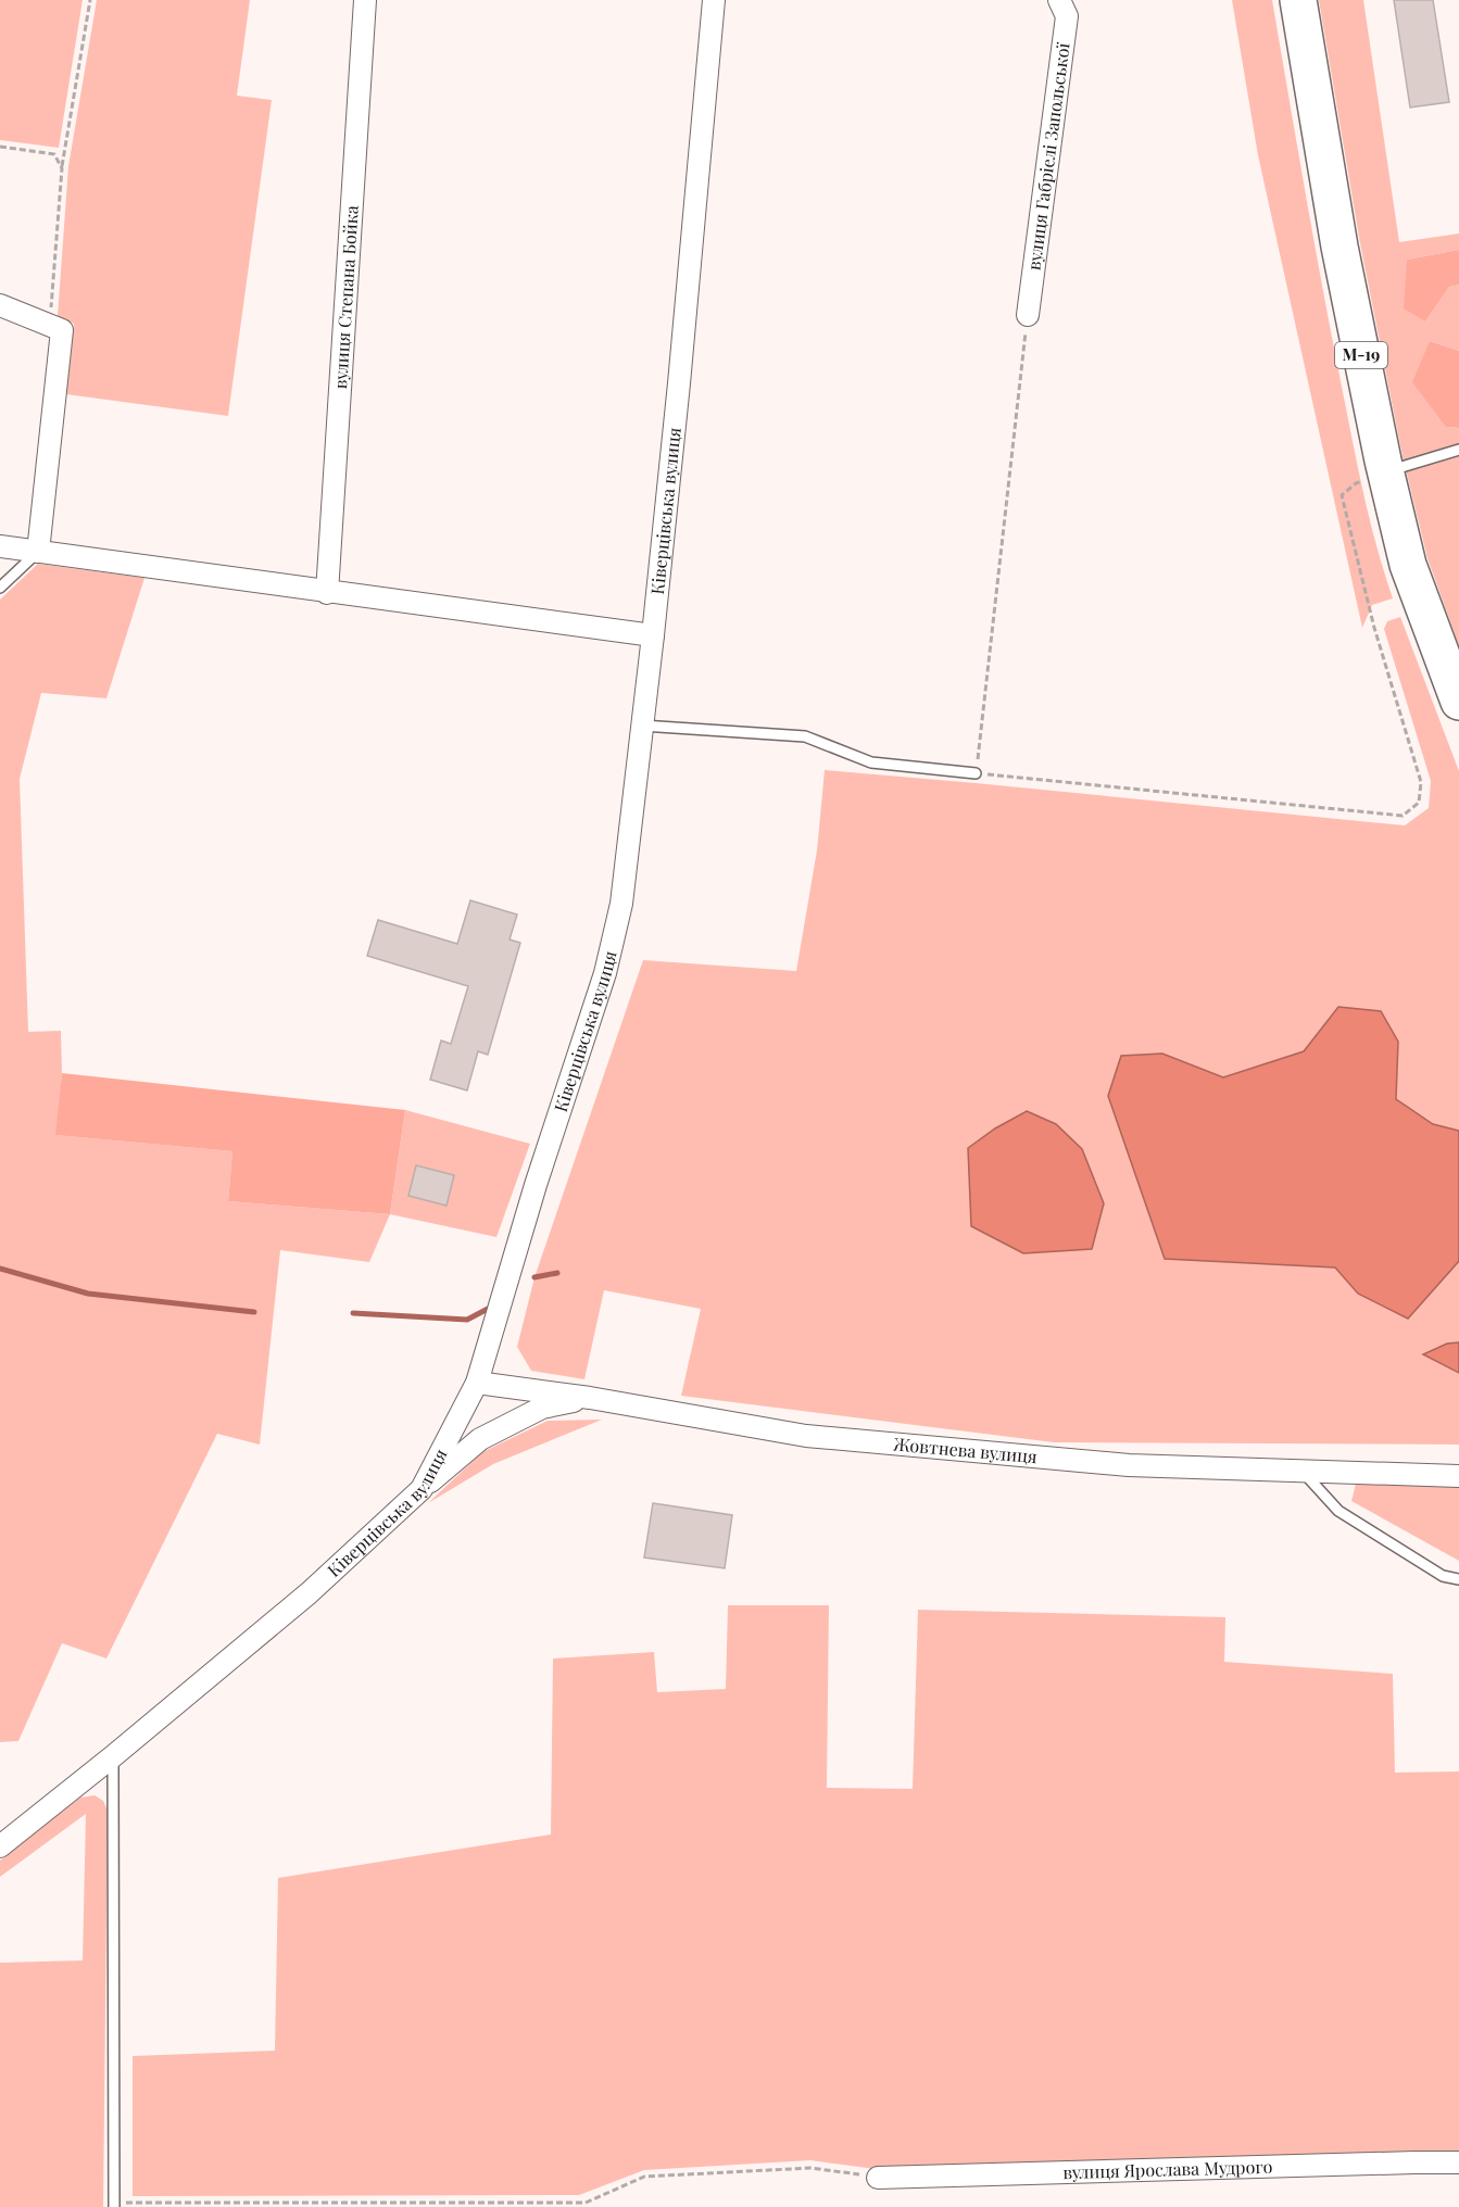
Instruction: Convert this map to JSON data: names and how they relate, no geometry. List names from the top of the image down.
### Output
{
  "streets": {
    "highway": ["М-19"],
    "street": [
      "вулиця Габріелі Запольської",
      "вулиця Степана Бойка",
      "Ківерцівська вулиця",
      "Жовтнева вулиця",
      "вулиця Ярослава Мудрого"
    ]
  },
  "crossings": [
    ["Ківерцівська вулиця", "Жовтнева вулиця"]
  ]
}
